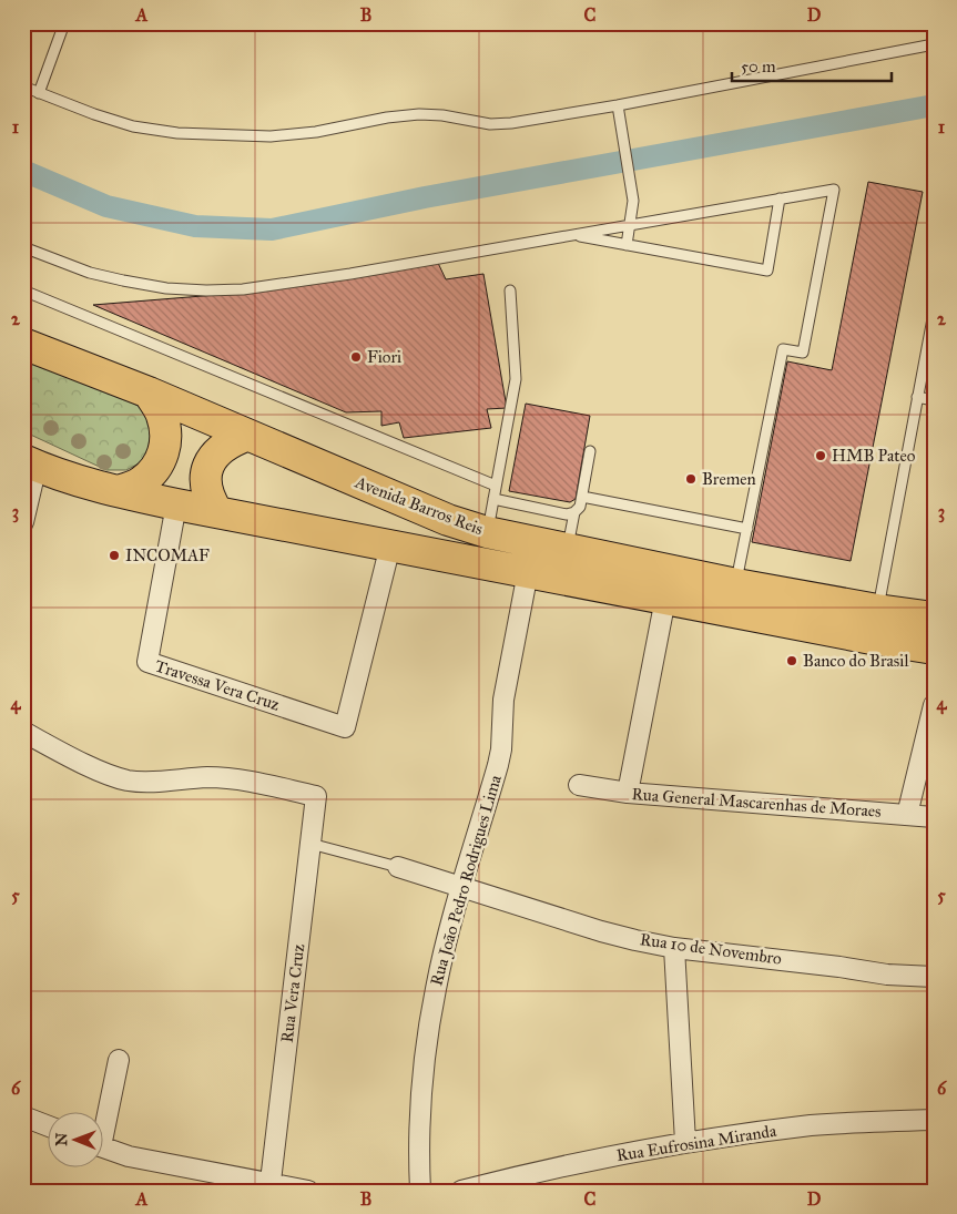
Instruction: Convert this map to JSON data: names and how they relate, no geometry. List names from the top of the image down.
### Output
{
  "streets": {
    "main road": ["Avenida Barros Reis"],
    "street": [
      "Travessa Vera Cruz",
      "Rua General Mascarenhas de Moraes",
      "Rua João Pedro Rodrigues Lima",
      "Rua 10 de Novembro",
      "Rua Vera Cruz",
      "Rua Eufrosina Miranda"
    ]
  },
  "crossings": [
    ["Avenida Barros Reis", "Travessa Vera Cruz"],
    ["Avenida Barros Reis", "Rua João Pedro Rodrigues Lima"],
    ["Rua João Pedro Rodrigues Lima", "Rua 10 de Novembro"]
  ],
  "places": [
    "Fiori",
    "HMB Pateo",
    "Bremen",
    "INCOMAF",
    "Banco do Brasil"
  ],
  "scale_bar": "50 m",
  "north": "left",
  "grid": {
    "columns": [
      "A",
      "B",
      "C",
      "D"
    ],
    "rows": [
      "1",
      "2",
      "3",
      "4",
      "5",
      "6"
    ]
  }
}
